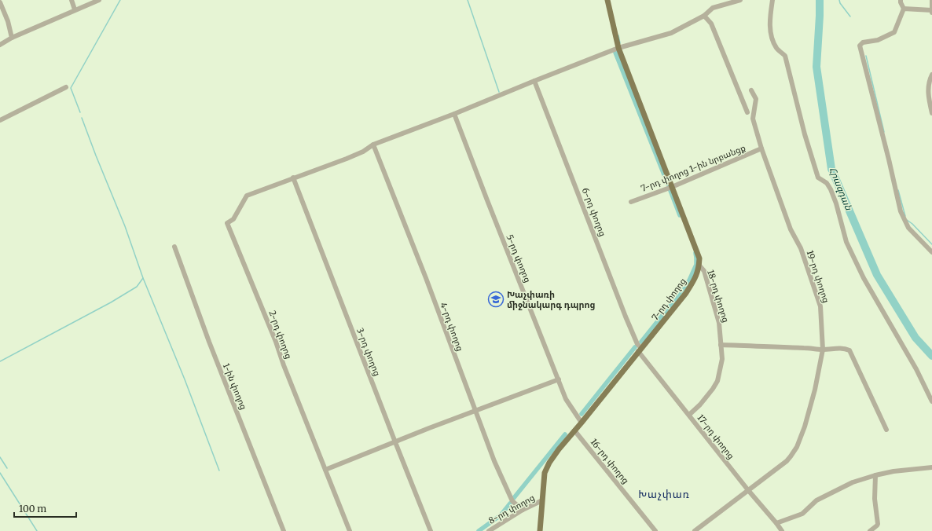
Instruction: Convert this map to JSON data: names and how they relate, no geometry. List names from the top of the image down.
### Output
{
  "streets": {
    "main road": ["7-րդ փողոց"],
    "street": [
      "7-րդ փողոց 1-ին նրբանցք",
      "6-րդ փողոց",
      "5-րդ փողոց",
      "19-րդ փողոց",
      "18-րդ փողոց",
      "4-րդ փողոց",
      "2-րդ փողոց",
      "3-րդ փողոց",
      "1-ին փողոց",
      "17-րդ փողոց",
      "16-րդ փողոց",
      "8-րդ փողոց"
    ]
  },
  "crossings": [
    ["7-րդ փողոց 1-ին նրբանցք", "19-րդ փողոց"],
    ["6-րդ փողոց", "7-րդ փողոց"],
    ["6-րդ փողոց", "17-րդ փողոց"],
    ["5-րդ փողոց", "7-րդ փողոց"],
    ["19-րդ փողոց", "17-րդ փողոց"],
    ["18-րդ փողոց", "7-րդ փողոց"],
    ["18-րդ փողոց", "17-րդ փողոց"],
    ["7-րդ փողոց", "17-րդ փողոց"],
    ["7-րդ փողոց", "16-րդ փողոց"],
    ["7-րդ փողոց", "8-րդ փողոց"],
    ["4-րդ փողոց", "8-րդ փողոց"],
    ["2-րդ փողոց", "3-րդ փողոց"]
  ],
  "districts": ["Խաչփառ"],
  "water": ["Հրազդան"],
  "places": {
    "school or university": ["Խաչփառի միջնակարգ դպրոց"]
  },
  "scale_bar": "100 m"
}
